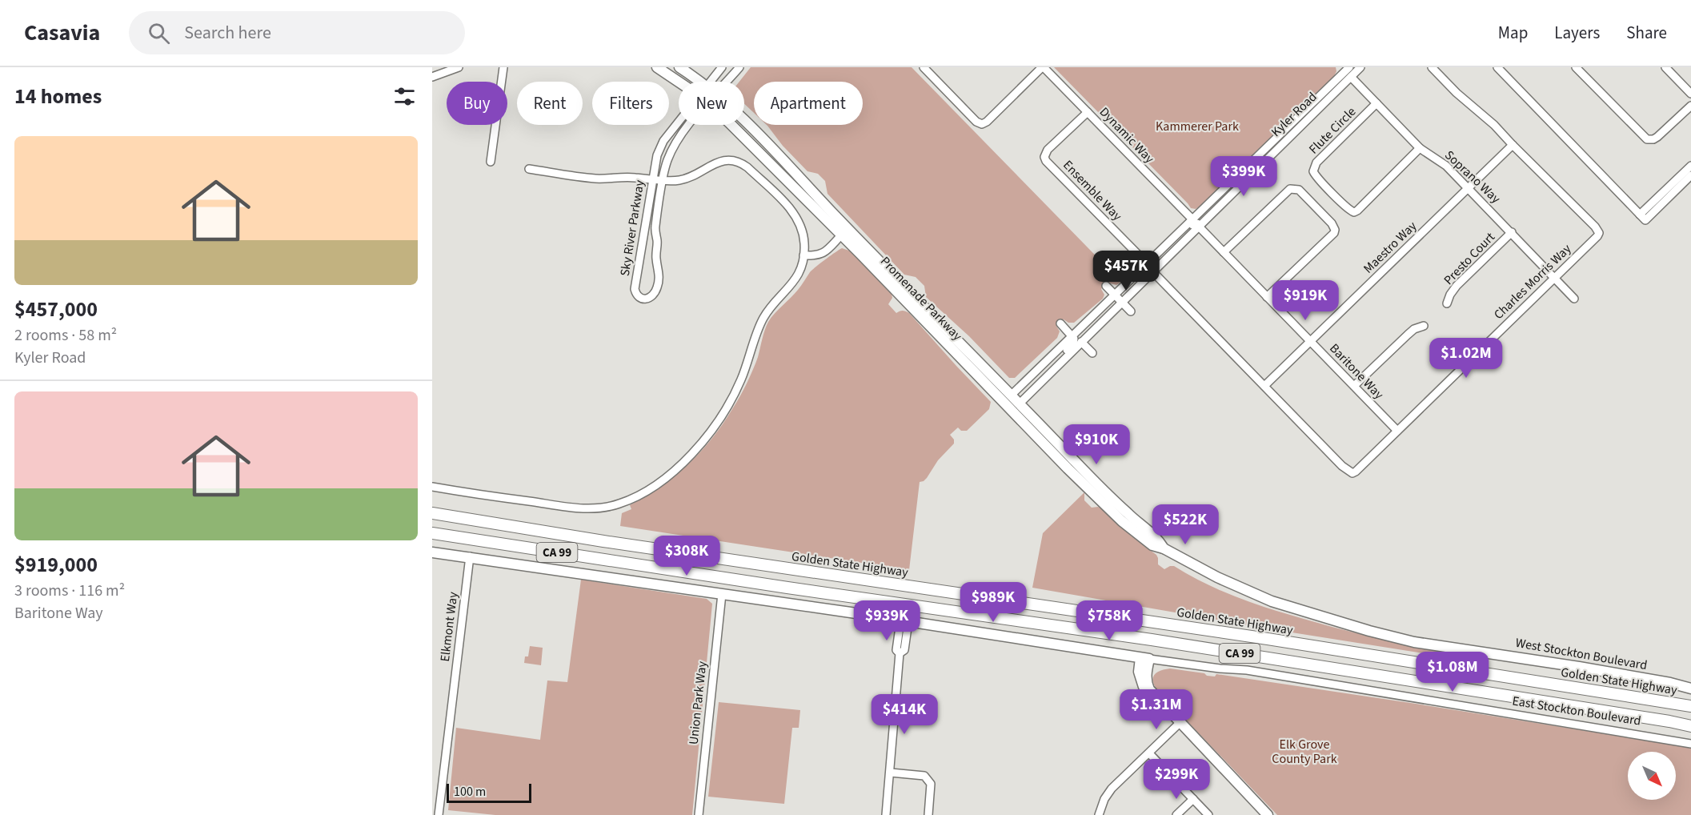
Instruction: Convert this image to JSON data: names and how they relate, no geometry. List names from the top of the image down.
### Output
{
  "streets": {
    "highway": ["CA 99", "Golden State Highway"],
    "main road": ["Promenade Parkway", "West Stockton Boulevard", "East Stockton Boulevard"],
    "street": [
      "Kyler Road",
      "Flute Circle",
      "Dynamic Way",
      "Soprano Way",
      "Ensemble Way",
      "Sky River Parkway",
      "Maestro Way",
      "Presto Court",
      "Charles Morris Way",
      "Baritone Way",
      "Elkmont Way",
      "Union Park Way"
    ]
  },
  "crossings": [
    ["Kyler Road", "Dynamic Way"],
    ["Kyler Road", "Soprano Way"],
    ["Kyler Road", "Ensemble Way"],
    ["Kyler Road", "Charles Morris Way"],
    ["Kyler Road", "Promenade Parkway"],
    ["Kyler Road", "Baritone Way"],
    ["Flute Circle", "Soprano Way"],
    ["Dynamic Way", "Ensemble Way"],
    ["Dynamic Way", "Baritone Way"],
    ["Soprano Way", "Maestro Way"],
    ["Soprano Way", "Presto Court"],
    ["Soprano Way", "Charles Morris Way"],
    ["Ensemble Way", "Charles Morris Way"],
    ["Maestro Way", "Charles Morris Way"],
    ["Maestro Way", "Baritone Way"],
    ["Charles Morris Way", "Baritone Way"],
    ["Promenade Parkway", "West Stockton Boulevard"],
    ["Elkmont Way", "East Stockton Boulevard"],
    ["Union Park Way", "East Stockton Boulevard"]
  ],
  "parks": ["Kammerer Park", "Elk Grove County Park"],
  "scale_bar": "100 m",
  "north": "bottom right",
  "page": {
    "header": "Casavia",
    "search": "Search here",
    "nav": ["Map", "Layers", "Share"],
    "heading": "14 homes",
    "chip": [
      "Buy",
      "Rent",
      "Filters",
      "New",
      "Apartment"
    ],
    "list": [
      {
        "name": "$457,000",
        "note": "2 rooms · 58 m² · Kyler Road"
      },
      {
        "name": "$919,000",
        "note": "3 rooms · 116 m² · Baritone Way"
      }
    ],
    "price": [
      "$399K",
      "$457K",
      "$919K",
      "$1.02M",
      "$910K",
      "$522K",
      "$308K",
      "$989K",
      "$939K",
      "$758K",
      "$1.08M",
      "$1.31M",
      "$414K",
      "$299K"
    ],
    "scale": "100 m"
  }
}
